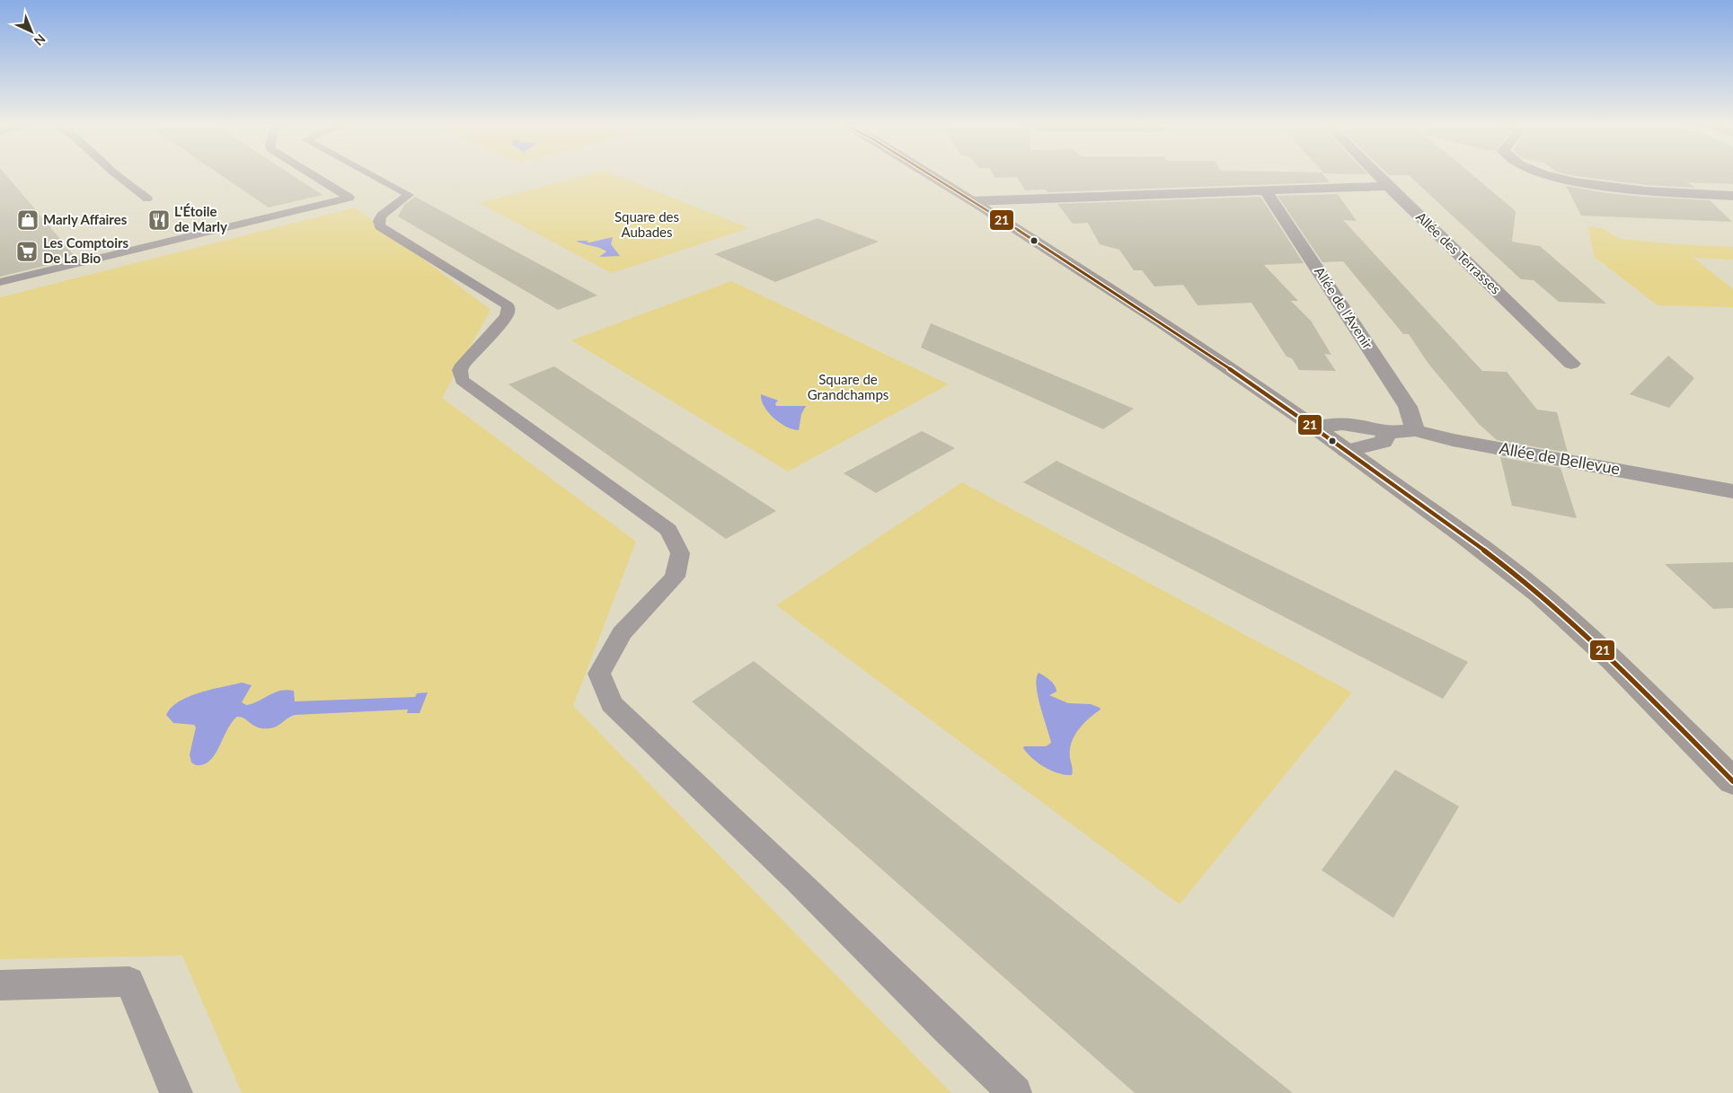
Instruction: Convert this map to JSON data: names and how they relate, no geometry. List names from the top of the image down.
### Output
{
  "streets": {
    "street": ["Allée des Terrasses", "Allée de l'Avenir", "Allée de Bellevue"]
  },
  "crossings": [
    ["Allée de l'Avenir", "Allée de Bellevue"]
  ],
  "parks": ["Square des Aubades", "Square de Grandchamps"],
  "places": {
    "shop": ["Marly Affaires"],
    "restaurant": ["L'Étoile de Marly"],
    "supermarket": ["Les Comptoirs De La Bio"]
  },
  "lines": ["transit line 21"],
  "north": "bottom right"
}
